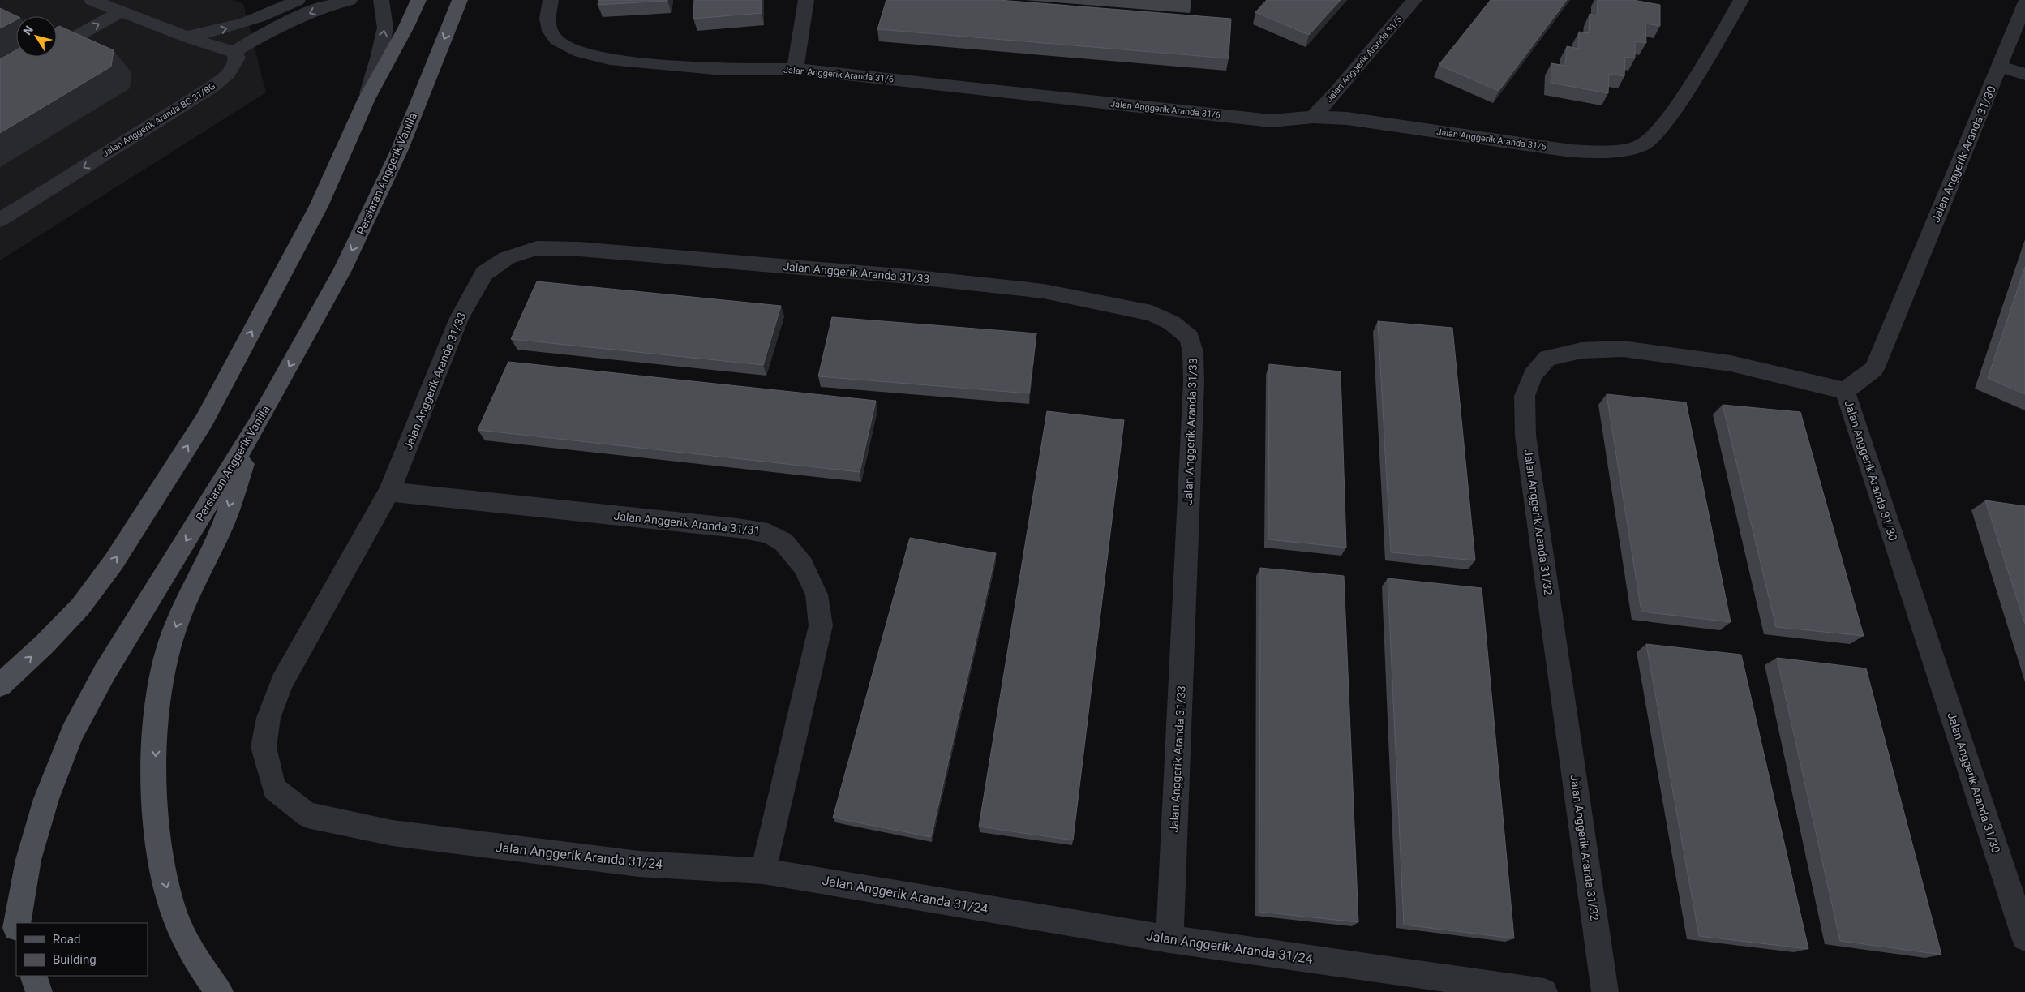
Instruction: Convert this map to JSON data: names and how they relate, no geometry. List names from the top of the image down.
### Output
{
  "streets": {
    "main road": ["Persiaran Anggerik Vanilla"],
    "street": [
      "Jalan Anggerik Aranda 31/5",
      "Jalan Anggerik Aranda 31/6",
      "Jalan Anggerik Aranda BG 31/BG",
      "Jalan Anggerik Aranda 31/30",
      "Jalan Anggerik Aranda 31/33",
      "Jalan Anggerik Aranda 31/32",
      "Jalan Anggerik Aranda 31/31",
      "Jalan Anggerik Aranda 31/24"
    ]
  },
  "crossings": [
    ["Jalan Anggerik Aranda 31/5", "Jalan Anggerik Aranda 31/6"],
    ["Jalan Anggerik Aranda 31/30", "Jalan Anggerik Aranda 31/32"],
    ["Jalan Anggerik Aranda 31/33", "Jalan Anggerik Aranda 31/31"],
    ["Jalan Anggerik Aranda 31/33", "Jalan Anggerik Aranda 31/24"],
    ["Jalan Anggerik Aranda 31/31", "Jalan Anggerik Aranda 31/24"]
  ],
  "legend": ["Road", "Building"],
  "north": "top left"
}
